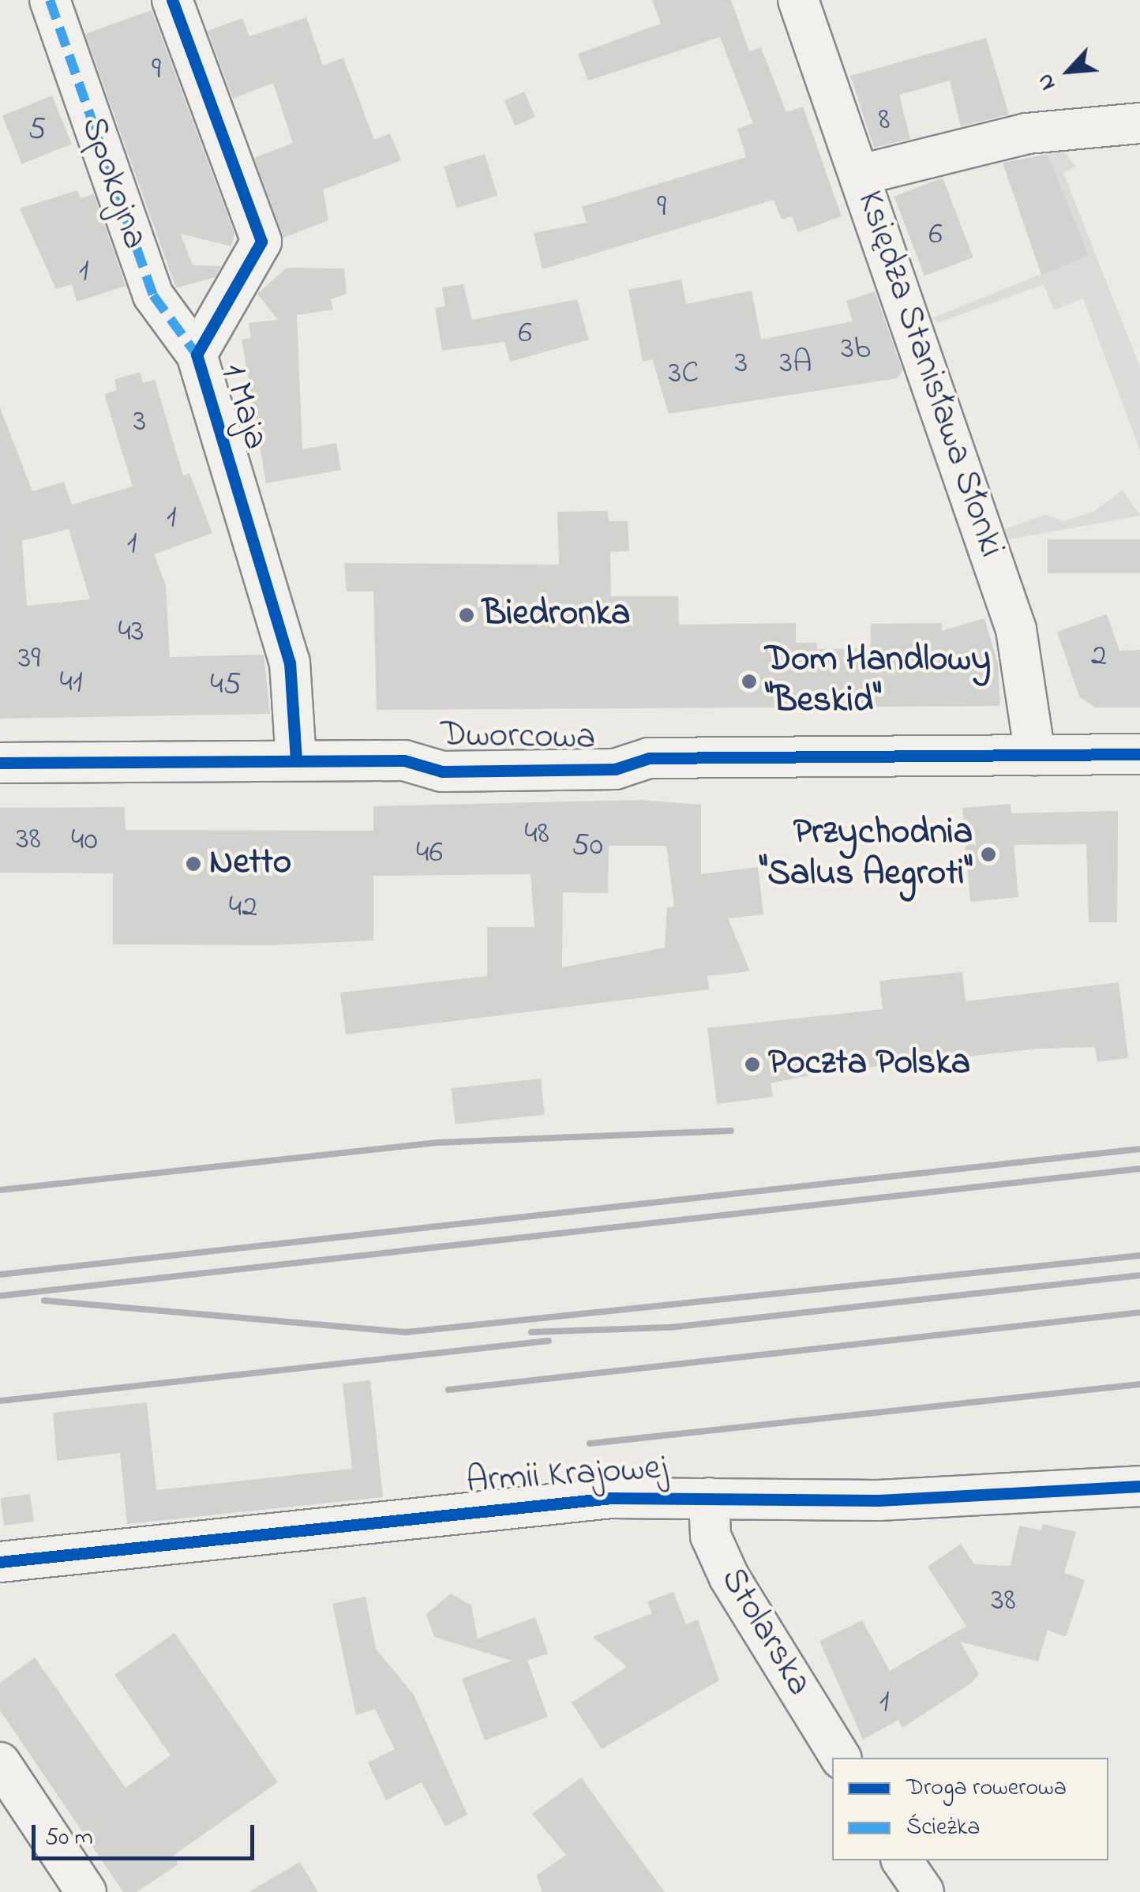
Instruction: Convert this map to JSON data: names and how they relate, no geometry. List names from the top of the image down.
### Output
{
  "streets": {
    "street": [
      "Spokojna",
      "Księdza Stanisława Słonki",
      "1 Maja",
      "Dworcowa",
      "Armii Krajowej",
      "Stolarska"
    ]
  },
  "crossings": [
    ["Spokojna", "1 Maja"],
    ["Księdza Stanisława Słonki", "Dworcowa"],
    ["1 Maja", "Dworcowa"],
    ["Armii Krajowej", "Stolarska"]
  ],
  "places": [
    "Biedronka",
    "Dom Handlowy \"Beskid\"",
    "Przychodnia \"Salus Aegroti\"",
    "Netto",
    "Poczta Polska"
  ],
  "house_numbers": [
    "9",
    "8",
    "5",
    "9",
    "6",
    "1",
    "6",
    "3b",
    "3",
    "3A",
    "3C",
    "3",
    "1",
    "1",
    "43",
    "2",
    "39",
    "41",
    "45",
    "48",
    "38",
    "40",
    "50",
    "46",
    "42",
    "38",
    "1"
  ],
  "legend": ["Droga rowerowa", "Ścieżka"],
  "scale_bar": "50 m",
  "north": "bottom left"
}
